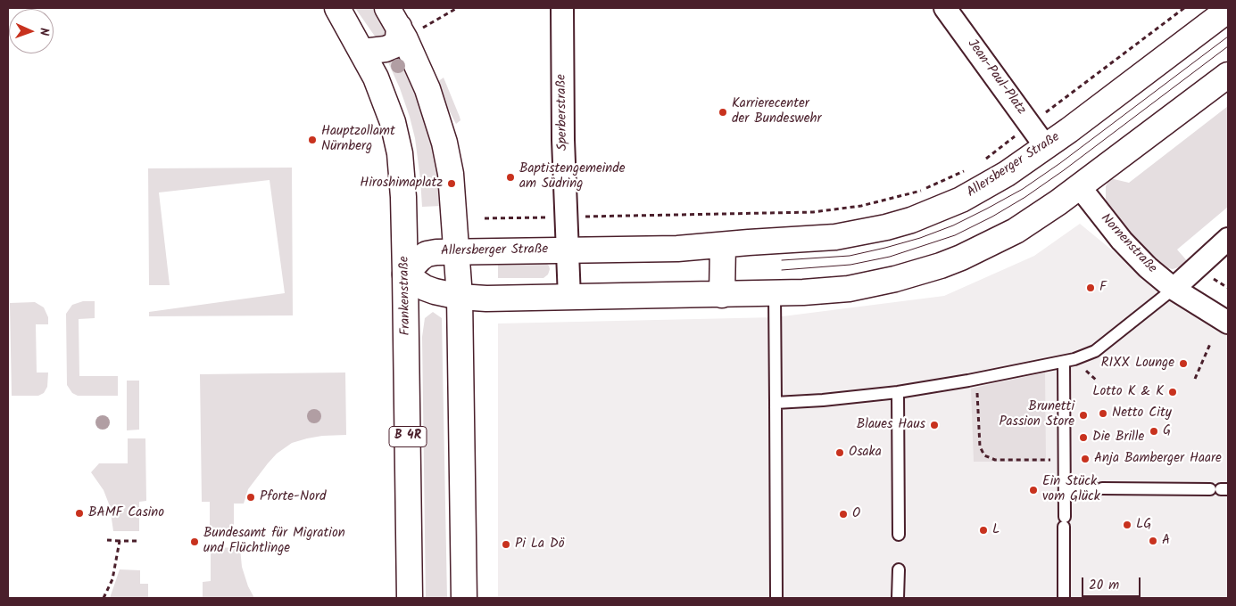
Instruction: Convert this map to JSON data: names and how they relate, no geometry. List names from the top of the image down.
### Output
{
  "streets": {
    "main road": ["Allersberger Straße", "Frankenstraße", "B 4R"],
    "street": ["Jean-Paul-Platz", "Sperberstraße", "Nornenstraße"]
  },
  "crossings": [
    ["Jean-Paul-Platz", "Allersberger Straße"],
    ["Sperberstraße", "Allersberger Straße"],
    ["Allersberger Straße", "Frankenstraße"]
  ],
  "places": [
    "Karrierecenter der Bundeswehr",
    "Hauptzollamt Nürnberg",
    "Baptistengemeinde am Südring",
    "Hiroshimaplatz",
    "F",
    "RIXX Lounge",
    "Lotto K & K",
    "Netto City",
    "Brunetti Passion Store",
    "Blaues Haus",
    "G",
    "Die Brille",
    "Osaka",
    "Anja Bamberger Haare",
    "Ein Stück vom Glück",
    "Pforte-Nord",
    "BAMF Casino",
    "O",
    "LG",
    "L",
    "A",
    "Bundesamt für Migration und Flüchtlinge",
    "Pi La Dö"
  ],
  "scale_bar": "20 m",
  "north": "right"
}
